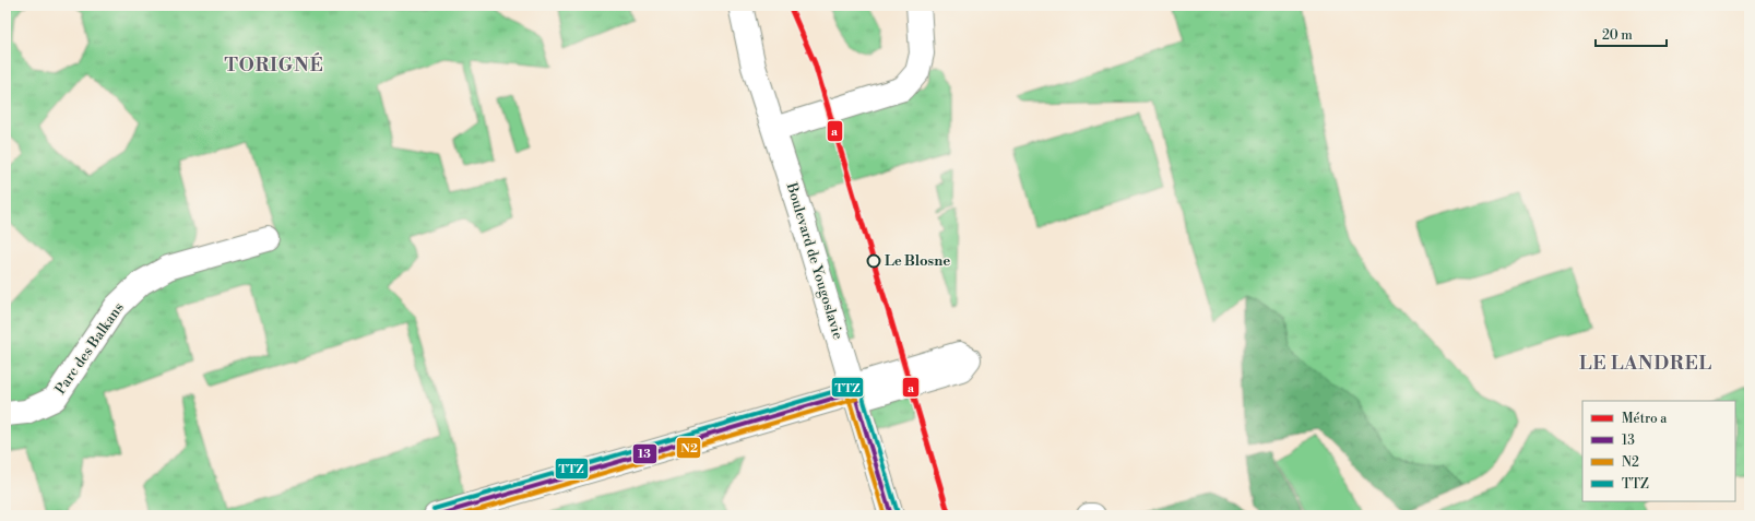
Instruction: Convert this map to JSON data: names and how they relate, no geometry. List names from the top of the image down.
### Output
{
  "streets": {
    "street": ["Boulevard de Yougoslavie", "Parc des Balkans"]
  },
  "districts": ["TORIGNÉ", "LE LANDREL"],
  "places": ["Le Blosne"],
  "lines": [
    "metro line a",
    "transit line TTZ",
    "transit line 13",
    "transit line N2"
  ],
  "legend": [
    "Métro a",
    "13",
    "N2",
    "TTZ"
  ],
  "scale_bar": "20 m"
}
